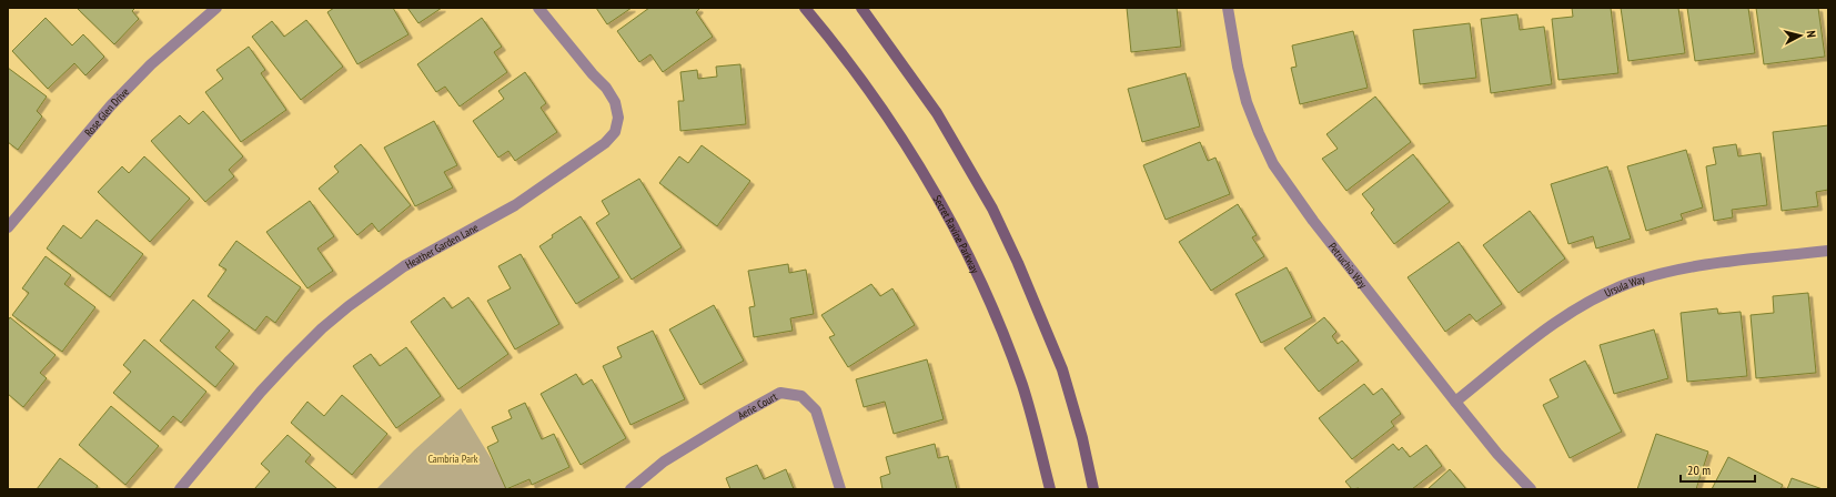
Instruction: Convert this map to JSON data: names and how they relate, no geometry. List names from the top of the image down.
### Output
{
  "streets": {
    "main road": ["Secret Ravine Parkway"],
    "street": [
      "Rose Glen Drive",
      "Heather Garden Lane",
      "Petruchio Way",
      "Ursula Way",
      "Aerie Court"
    ]
  },
  "crossings": [
    ["Petruchio Way", "Ursula Way"]
  ],
  "parks": ["Cambria Park"],
  "scale_bar": "20 m",
  "north": "right"
}
